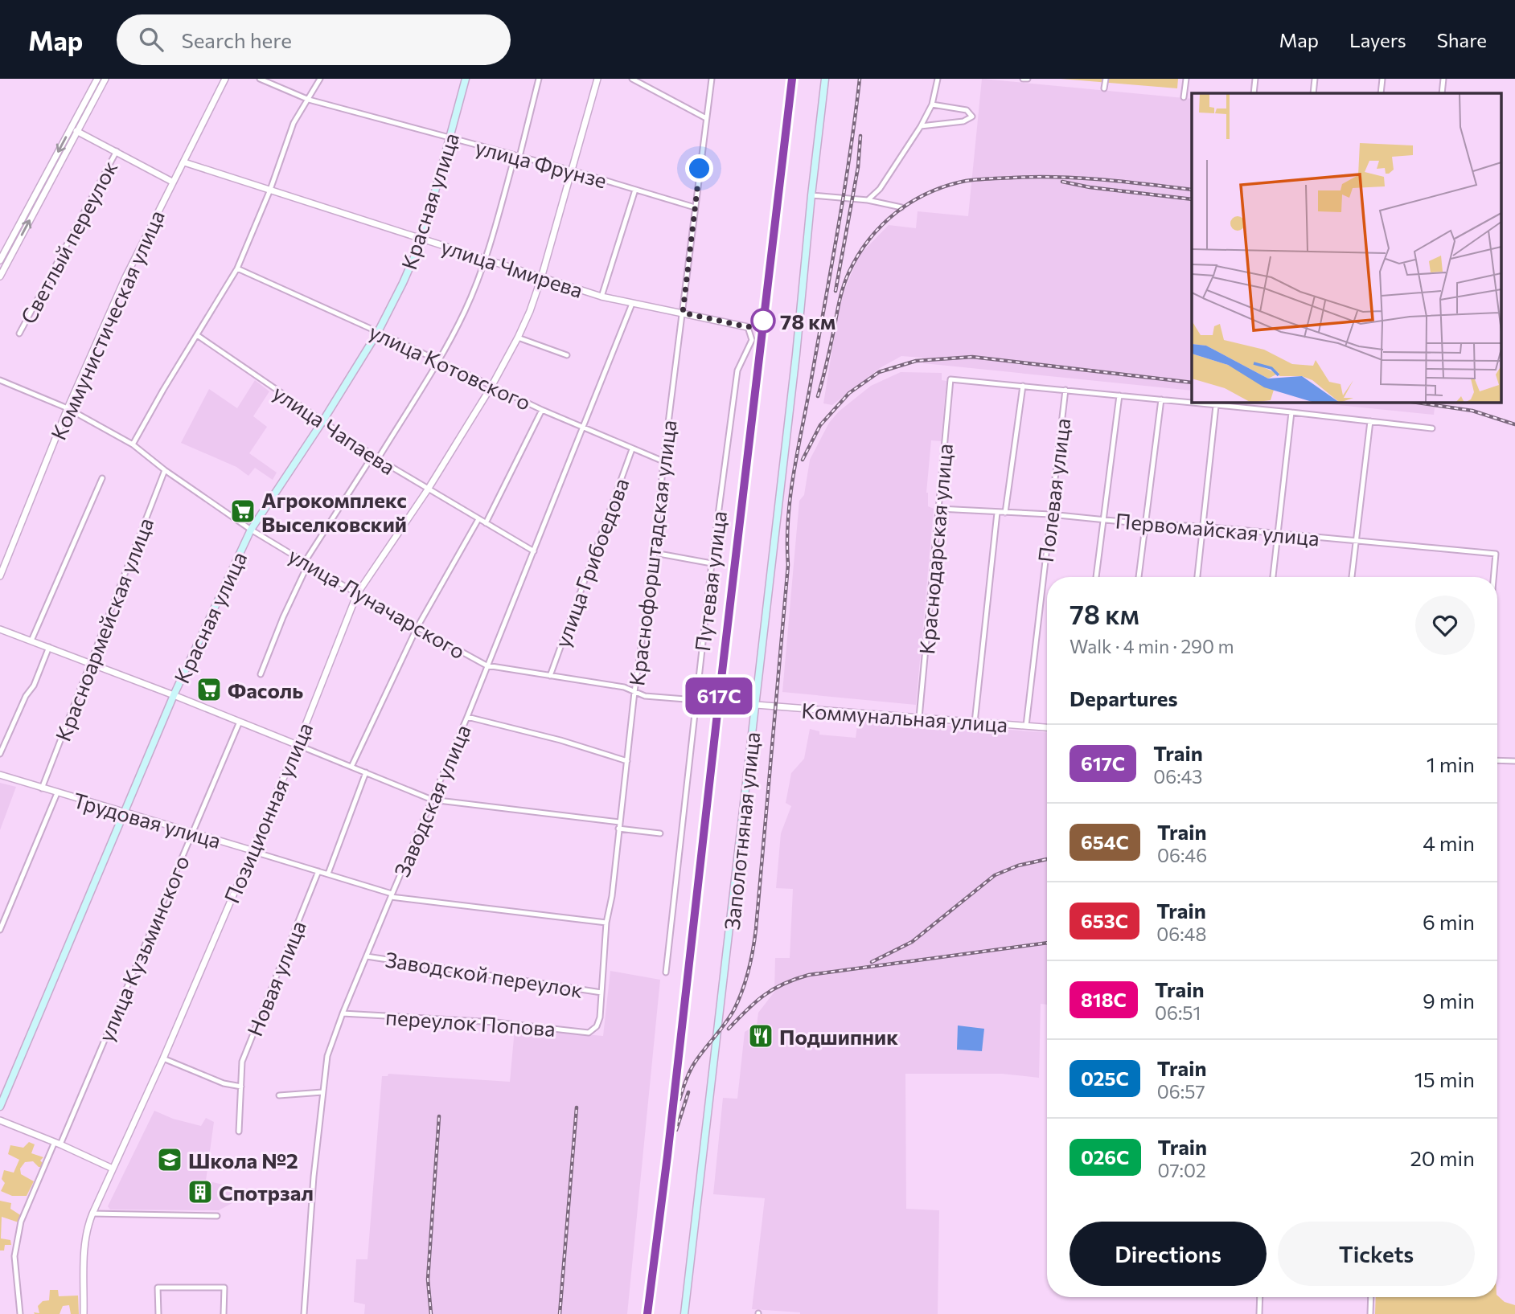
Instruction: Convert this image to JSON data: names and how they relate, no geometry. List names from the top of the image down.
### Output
{
  "streets": {
    "main road": ["Красная улица", "Заполотняная улица"],
    "street": [
      "улица Фрунзе",
      "Светлый переулок",
      "улица Чмирева",
      "Коммунистическая улица",
      "улица Котовского",
      "улица Чапаева",
      "Полевая улица",
      "Первомайская улица",
      "Краснодарская улица",
      "Краснофорштадская улица",
      "улица Грибоедова",
      "Путевая улица",
      "улица Луначарского",
      "Красноармейская улица",
      "Коммунальная улица",
      "Заводская улица",
      "Позиционная улица",
      "Трудовая улица",
      "улица Кузьминского",
      "Заводской переулок",
      "Новая улица",
      "переулок Попова"
    ]
  },
  "crossings": [
    ["улица Фрунзе", "Красная улица"],
    ["улица Фрунзе", "Краснофорштадская улица"],
    ["улица Фрунзе", "Позиционная улица"],
    ["Красная улица", "улица Чмирева"],
    ["Красная улица", "улица Котовского"],
    ["Красная улица", "улица Чапаева"],
    ["Красная улица", "улица Луначарского"],
    ["Красная улица", "Трудовая улица"],
    ["улица Чмирева", "Коммунистическая улица"],
    ["улица Чмирева", "Краснофорштадская улица"],
    ["улица Чмирева", "Путевая улица"],
    ["улица Чмирева", "Заводская улица"],
    ["улица Чмирева", "Позиционная улица"],
    ["Коммунистическая улица", "улица Луначарского"],
    ["улица Котовского", "Краснофорштадская улица"],
    ["улица Котовского", "улица Грибоедова"],
    ["улица Котовского", "Заводская улица"],
    ["улица Котовского", "Позиционная улица"],
    ["улица Чапаева", "Заводская улица"],
    ["улица Чапаева", "Позиционная улица"],
    ["Полевая улица", "Первомайская улица"],
    ["Полевая улица", "Коммунальная улица"],
    ["Первомайская улица", "Краснодарская улица"],
    ["Краснодарская улица", "Коммунальная улица"],
    ["Краснофорштадская улица", "улица Луначарского"],
    ["Краснофорштадская улица", "Трудовая улица"],
    ["Краснофорштадская улица", "Заводской переулок"],
    ["Краснофорштадская улица", "переулок Попова"],
    ["улица Грибоедова", "улица Луначарского"],
    ["Путевая улица", "улица Луначарского"],
    ["улица Луначарского", "Красноармейская улица"],
    ["улица Луначарского", "Заводская улица"],
    ["улица Луначарского", "Позиционная улица"],
    ["Красноармейская улица", "Трудовая улица"],
    ["Коммунальная улица", "Заполотняная улица"],
    ["Заводская улица", "Трудовая улица"],
    ["Заводская улица", "Заводской переулок"],
    ["Заводская улица", "переулок Попова"],
    ["Позиционная улица", "Трудовая улица"],
    ["Трудовая улица", "улица Кузьминского"],
    ["Трудовая улица", "Новая улица"]
  ],
  "places": {
    "other": ["78 км"],
    "supermarket": ["Агрокомплекс Выселковский", "Фасоль"],
    "restaurant": ["Подшипник"],
    "school or university": ["Школа №2"],
    "building": ["Спотрзал"]
  },
  "page": {
    "header": "Map",
    "search": "Search here",
    "nav": ["Map", "Layers", "Share"],
    "on_map": "617C",
    "heading": [
      ["78 км", "Walk · 4 min · 290 m"],
      "Departures"
    ],
    "list": [
      {
        "mark": "617C",
        "name": "Train",
        "note": "06:43",
        "value": "1 min"
      },
      {
        "mark": "654С",
        "name": "Train",
        "note": "06:46",
        "value": "4 min"
      },
      {
        "mark": "653С",
        "name": "Train",
        "note": "06:48",
        "value": "6 min"
      },
      {
        "mark": "818С",
        "name": "Train",
        "note": "06:51",
        "value": "9 min"
      },
      {
        "mark": "025С",
        "name": "Train",
        "note": "06:57",
        "value": "15 min"
      },
      {
        "mark": "026С",
        "name": "Train",
        "note": "07:02",
        "value": "20 min"
      }
    ],
    "buttons": ["Directions", "Tickets"]
  }
}
